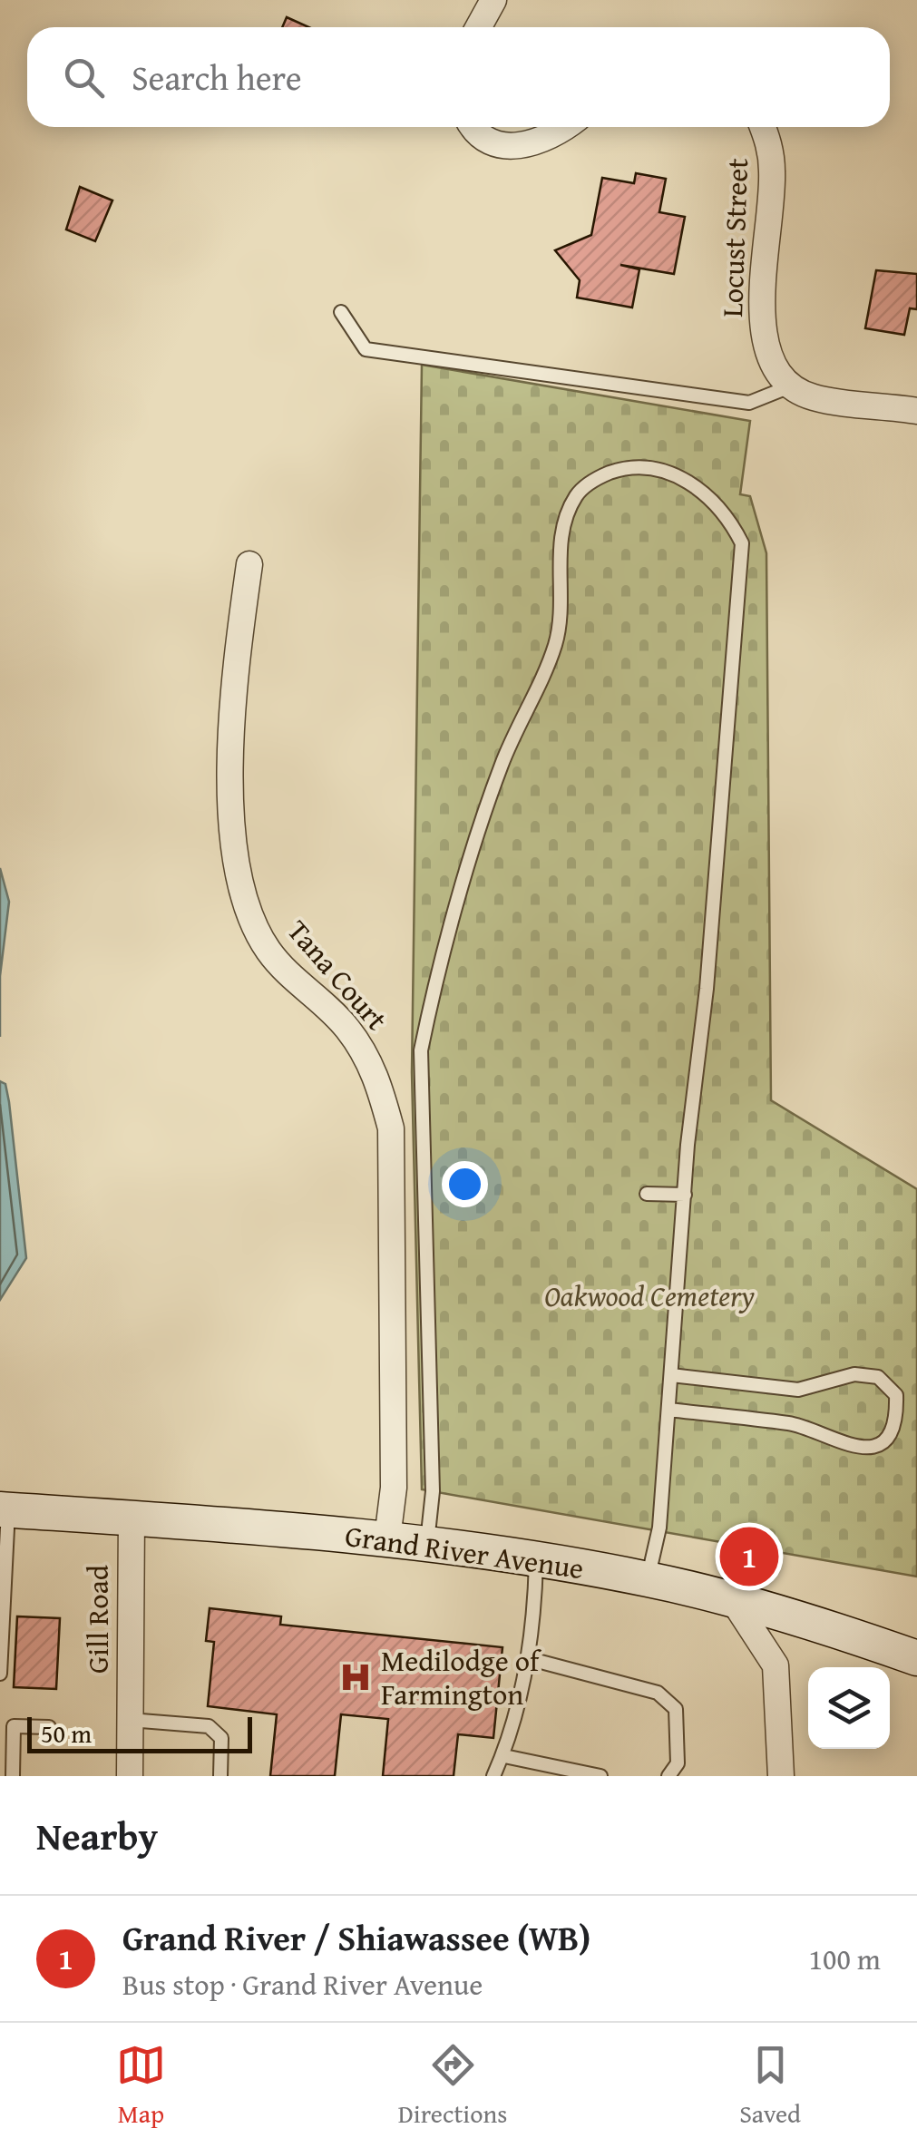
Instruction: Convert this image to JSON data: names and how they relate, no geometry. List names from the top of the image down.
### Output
{
  "streets": {
    "main road": ["Grand River Avenue"],
    "street": ["Locust Street", "Tana Court", "Gill Road"]
  },
  "crossings": [
    ["Tana Court", "Grand River Avenue"],
    ["Grand River Avenue", "Gill Road"]
  ],
  "parks": ["Oakwood Cemetery"],
  "places": {
    "hospital": ["Medilodge of Farmington"]
  },
  "scale_bar": "50 m",
  "page": {
    "search": "Search here",
    "pins": "1",
    "scale": "50 m",
    "heading": "Nearby",
    "list": [
      {
        "mark": "1",
        "name": "Grand River / Shiawassee (WB)",
        "note": "Bus stop · Grand River Avenue",
        "value": "100 m"
      }
    ],
    "nav": ["Map", "Directions", "Saved"]
  }
}
